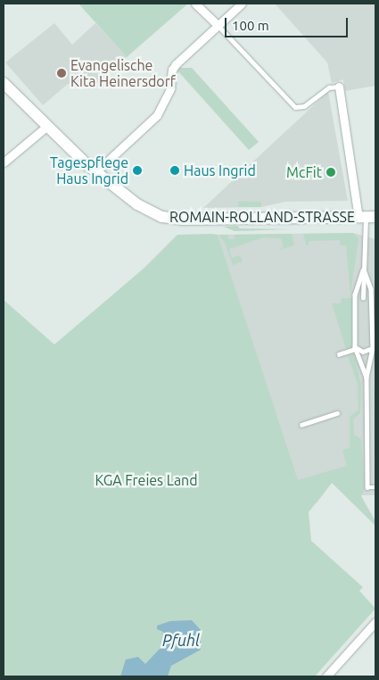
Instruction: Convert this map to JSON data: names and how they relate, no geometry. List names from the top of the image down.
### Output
{
  "streets": {
    "main road": ["ROMAIN-ROLLAND-STRASSE"]
  },
  "water": ["Pfuhl"],
  "parks": ["KGA Freies Land"],
  "places": [
    "Evangelische Kita Heinersdorf",
    "Tagespflege Haus Ingrid",
    "Haus Ingrid",
    "McFit"
  ],
  "scale_bar": "100 m"
}
